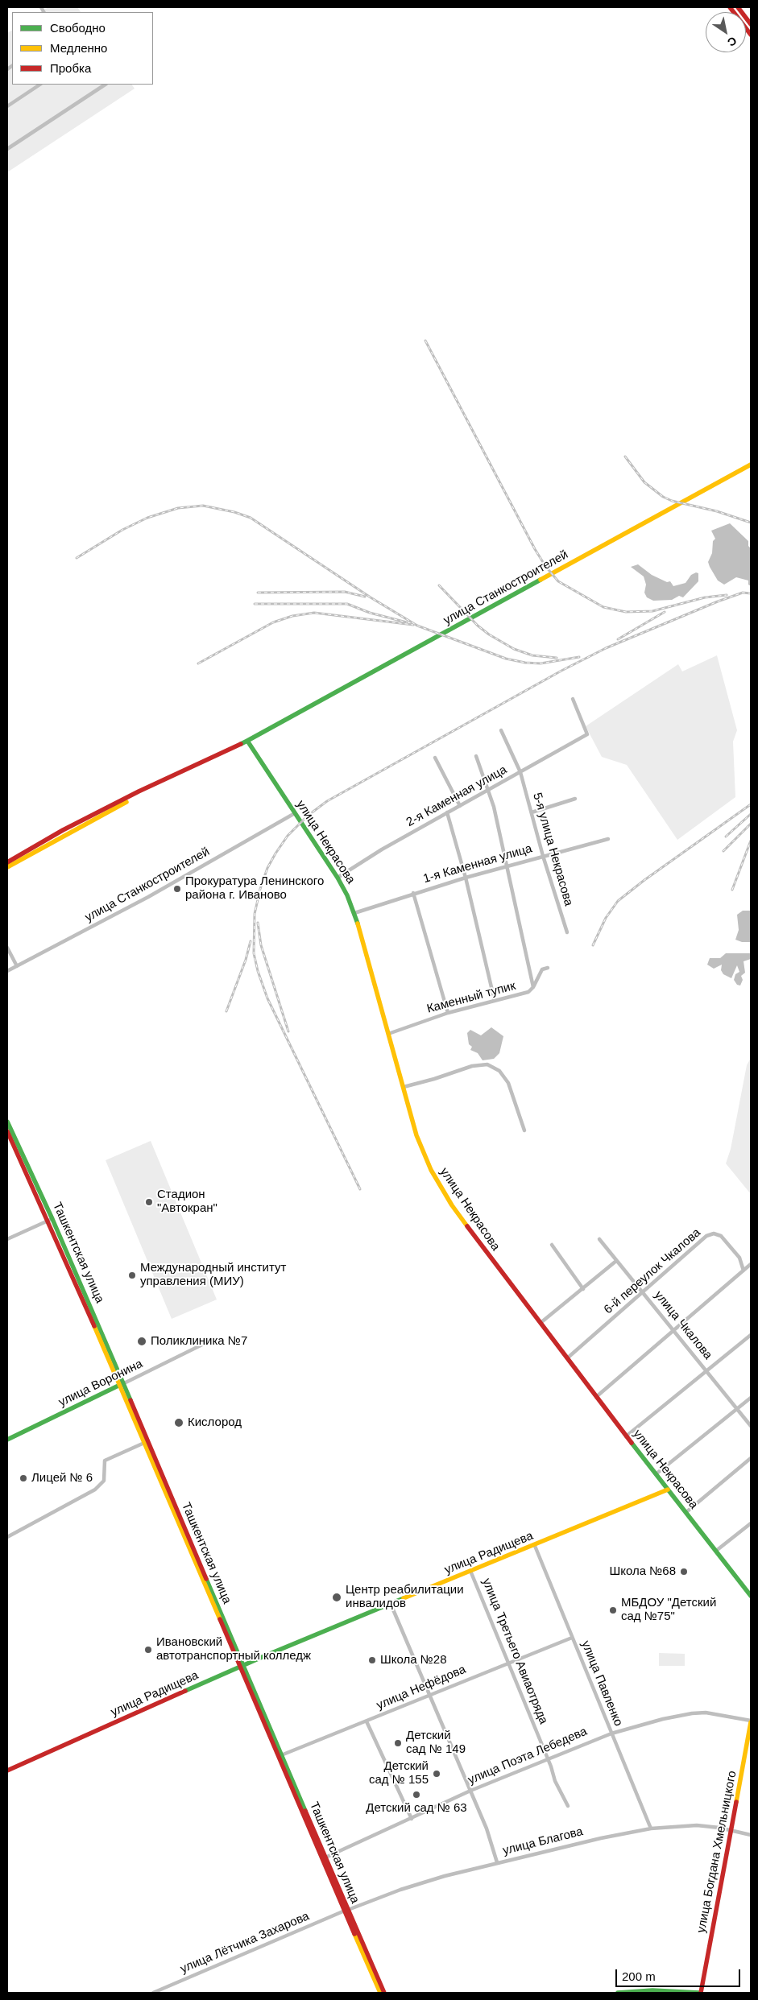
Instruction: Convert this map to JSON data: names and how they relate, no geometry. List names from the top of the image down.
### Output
{
  "streets": {
    "main road": [
      "улица Станкостроителей",
      "улица Некрасова",
      "Ташкентская улица",
      "улица Воронина",
      "улица Радищева",
      "улица Богдана Хмельницкого"
    ],
    "street": [
      "2-я Каменная улица",
      "5-я улица Некрасова",
      "1-я Каменная улица",
      "Каменный тупик",
      "6-й переулок Чкалова",
      "улица Чкалова",
      "улица Третьего Авиаотряда",
      "улица Павленко",
      "улица Нефёдова",
      "улица Поэта Лебедева",
      "улица Благова",
      "улица Лётчика Захарова"
    ]
  },
  "crossings": [
    ["улица Станкостроителей", "улица Некрасова"],
    ["2-я Каменная улица", "улица Некрасова"],
    ["2-я Каменная улица", "5-я улица Некрасова"],
    ["улица Некрасова", "1-я Каменная улица"],
    ["улица Некрасова", "Каменный тупик"],
    ["улица Некрасова", "6-й переулок Чкалова"],
    ["улица Некрасова", "улица Радищева"],
    ["5-я улица Некрасова", "1-я Каменная улица"],
    ["Ташкентская улица", "улица Воронина"],
    ["Ташкентская улица", "улица Радищева"],
    ["Ташкентская улица", "улица Нефёдова"],
    ["Ташкентская улица", "улица Поэта Лебедева"],
    ["Ташкентская улица", "улица Благова"],
    ["Ташкентская улица", "улица Лётчика Захарова"],
    ["6-й переулок Чкалова", "улица Чкалова"],
    ["улица Радищева", "улица Третьего Авиаотряда"],
    ["улица Радищева", "улица Павленко"],
    ["улица Третьего Авиаотряда", "улица Нефёдова"],
    ["улица Третьего Авиаотряда", "улица Поэта Лебедева"],
    ["улица Павленко", "улица Нефёдова"],
    ["улица Павленко", "улица Поэта Лебедева"],
    ["улица Павленко", "улица Благова"],
    ["улица Поэта Лебедева", "улица Богдана Хмельницкого"],
    ["улица Благова", "улица Богдана Хмельницкого"],
    ["улица Благова", "улица Лётчика Захарова"]
  ],
  "places": [
    "Прокуратура Ленинского района г. Иваново",
    "Стадион \"Автокран\"",
    "Международный институт управления (МИУ)",
    "Поликлиника №7",
    "Кислород",
    "Лицей № 6",
    "Школа №68",
    "Центр реабилитации инвалидов",
    "МБДОУ \"Детский сад №75\"",
    "Ивановский автотранспортный колледж",
    "Школа №28",
    "Детский сад № 149",
    "Детский сад № 155",
    "Детский сад № 63"
  ],
  "legend": ["Свободно", "Медленно", "Пробка"],
  "scale_bar": "200 m",
  "north": "bottom right"
}
